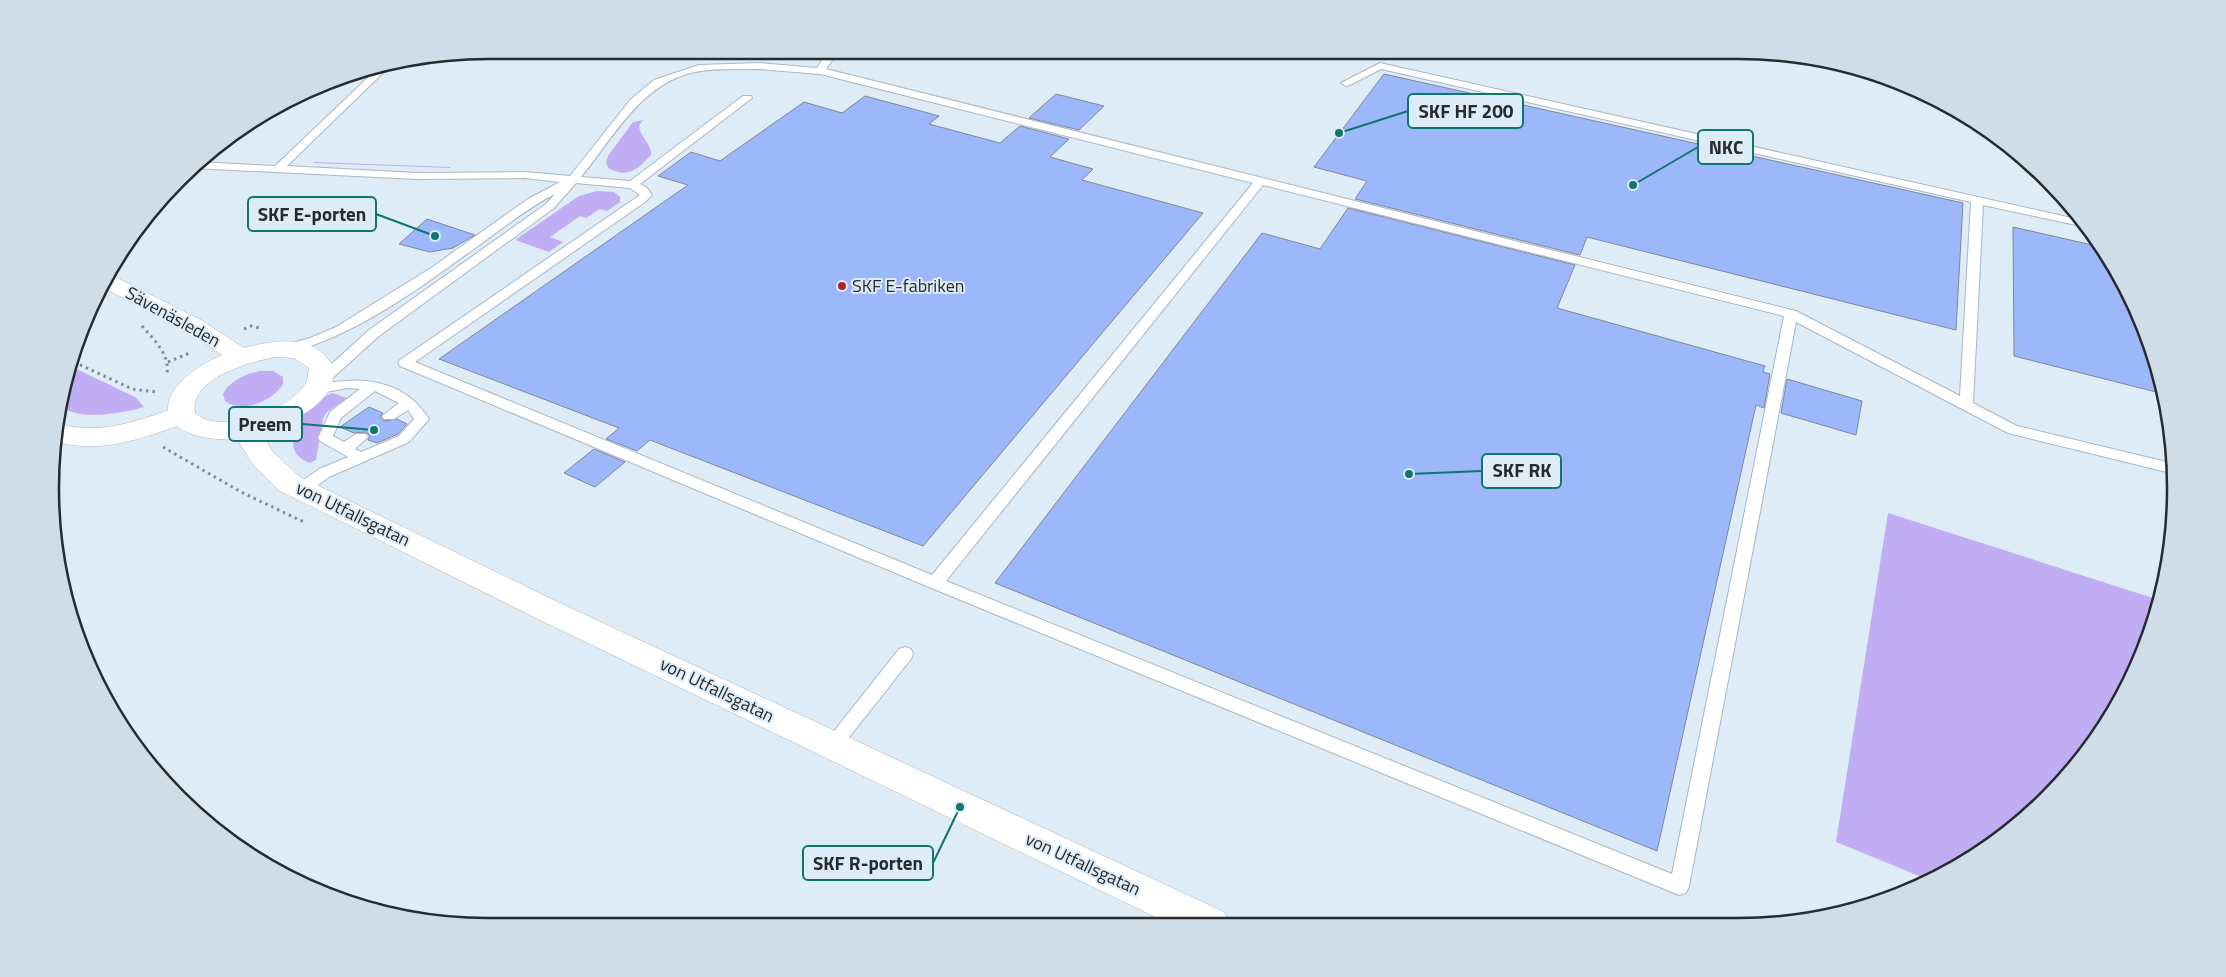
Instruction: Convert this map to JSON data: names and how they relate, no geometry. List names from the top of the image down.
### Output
{
  "streets": {
    "street": ["Sävenäsleden", "von Utfallsgatan"]
  },
  "places": [
    "SKF HF 200",
    "NKC",
    "SKF E-porten",
    "SKF E-fabriken",
    "Preem",
    "SKF RK",
    "SKF R-porten"
  ]
}
